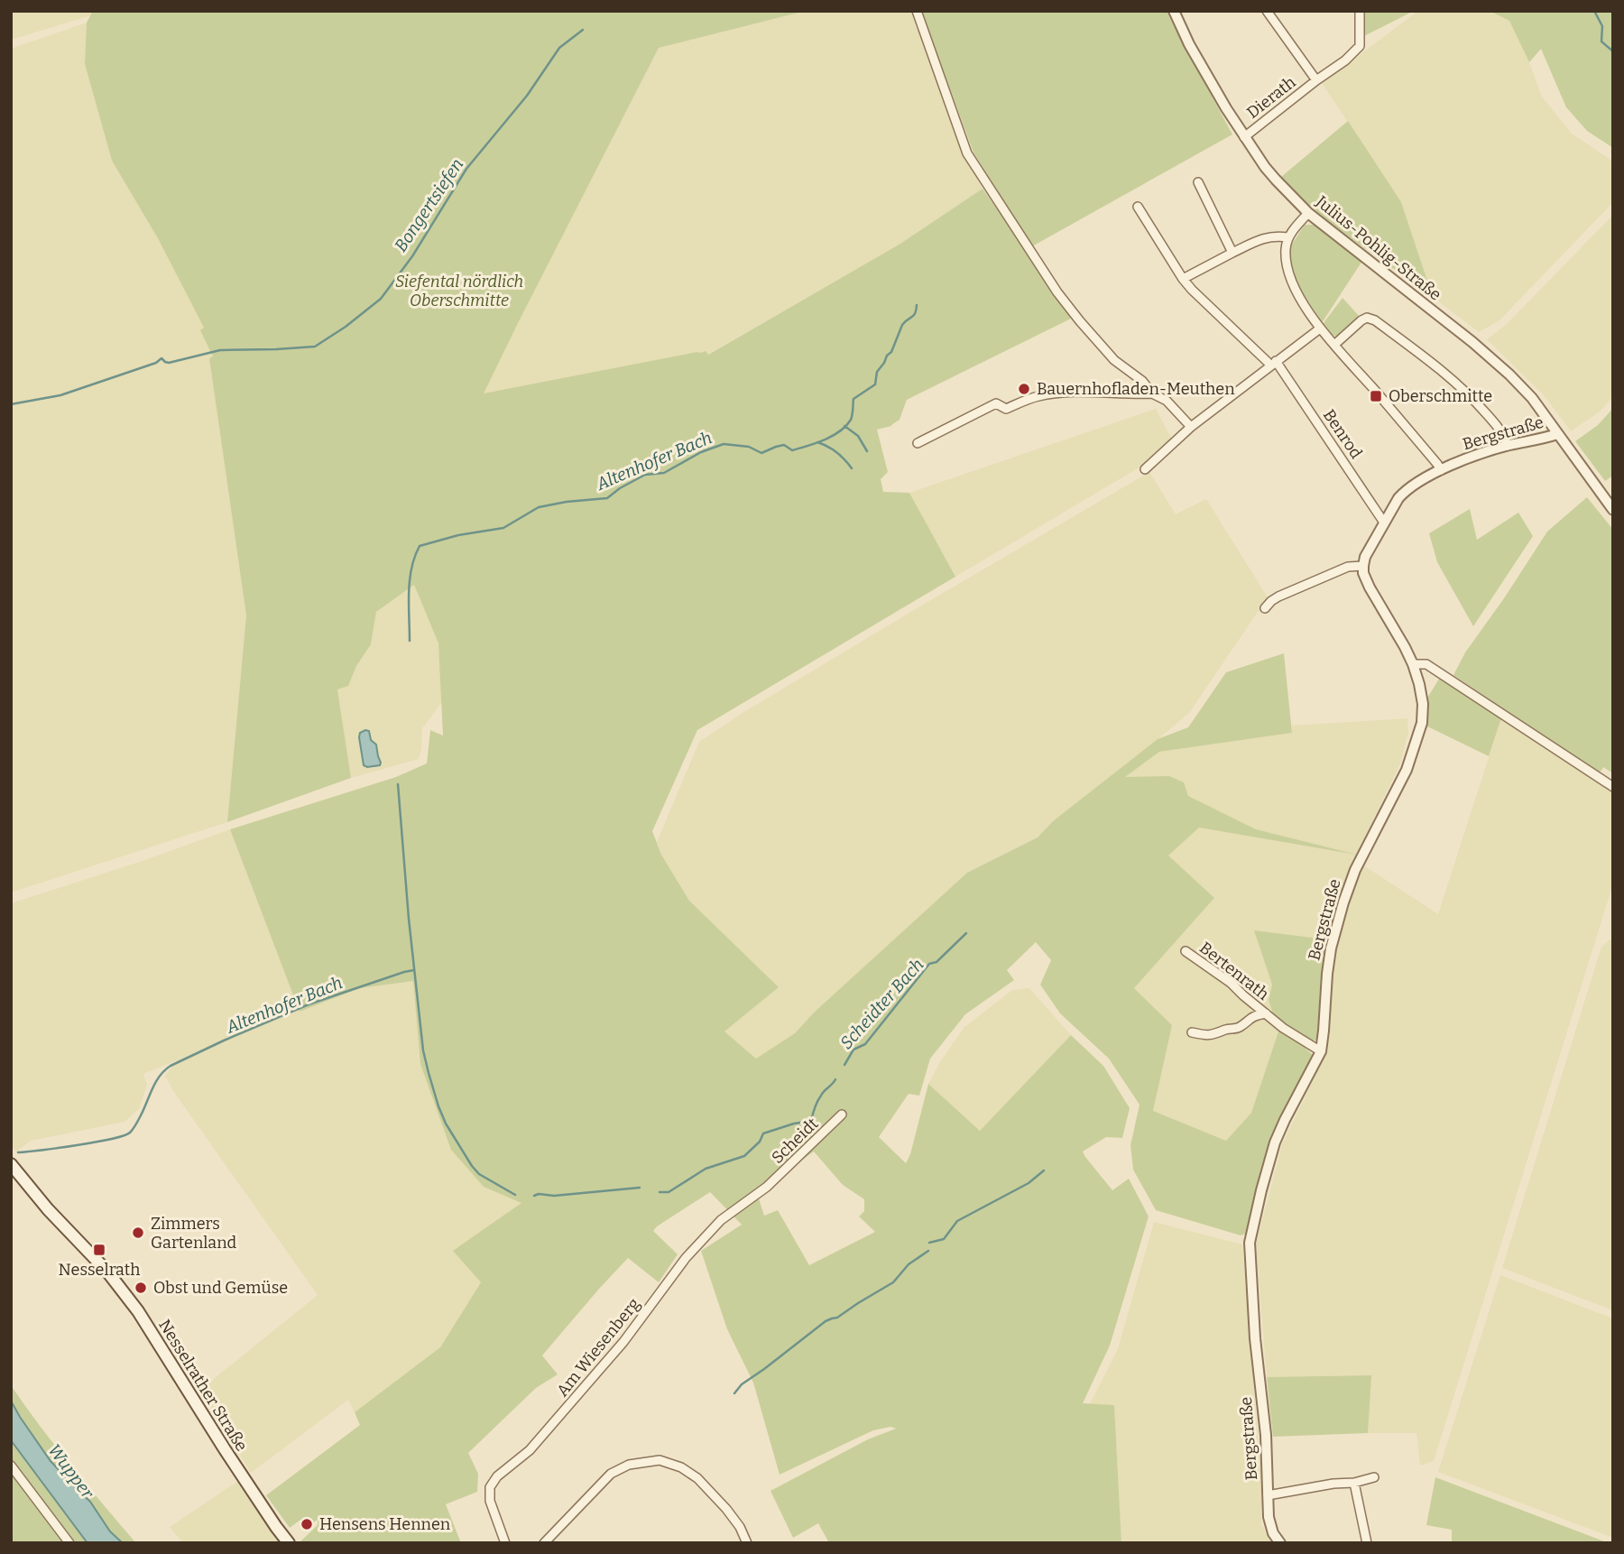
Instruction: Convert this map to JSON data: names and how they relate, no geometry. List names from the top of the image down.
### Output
{
  "streets": {
    "main road": ["Nesselrather Straße"],
    "street": [
      "Dierath",
      "Julius-Pohlig-Straße",
      "Bergstraße",
      "Benrod",
      "Bertenrath",
      "Scheidt",
      "Am Wiesenberg"
    ]
  },
  "crossings": [
    ["Dierath", "Julius-Pohlig-Straße"],
    ["Julius-Pohlig-Straße", "Bergstraße"],
    ["Bergstraße", "Benrod"],
    ["Bergstraße", "Bertenrath"],
    ["Scheidt", "Am Wiesenberg"]
  ],
  "water": [
    "Bongertsiefen",
    "Altenhofer Bach",
    "Scheidter Bach",
    "Wupper"
  ],
  "parks": ["Siefental nördlich Oberschmitte"],
  "places": {
    "other": [
      "Bauernhofladen-Meuthen",
      "Zimmers Gartenland",
      "Obst und Gemüse",
      "Hensens Hennen"
    ],
    "transit": ["Oberschmitte", "Nesselrath"]
  }
}
